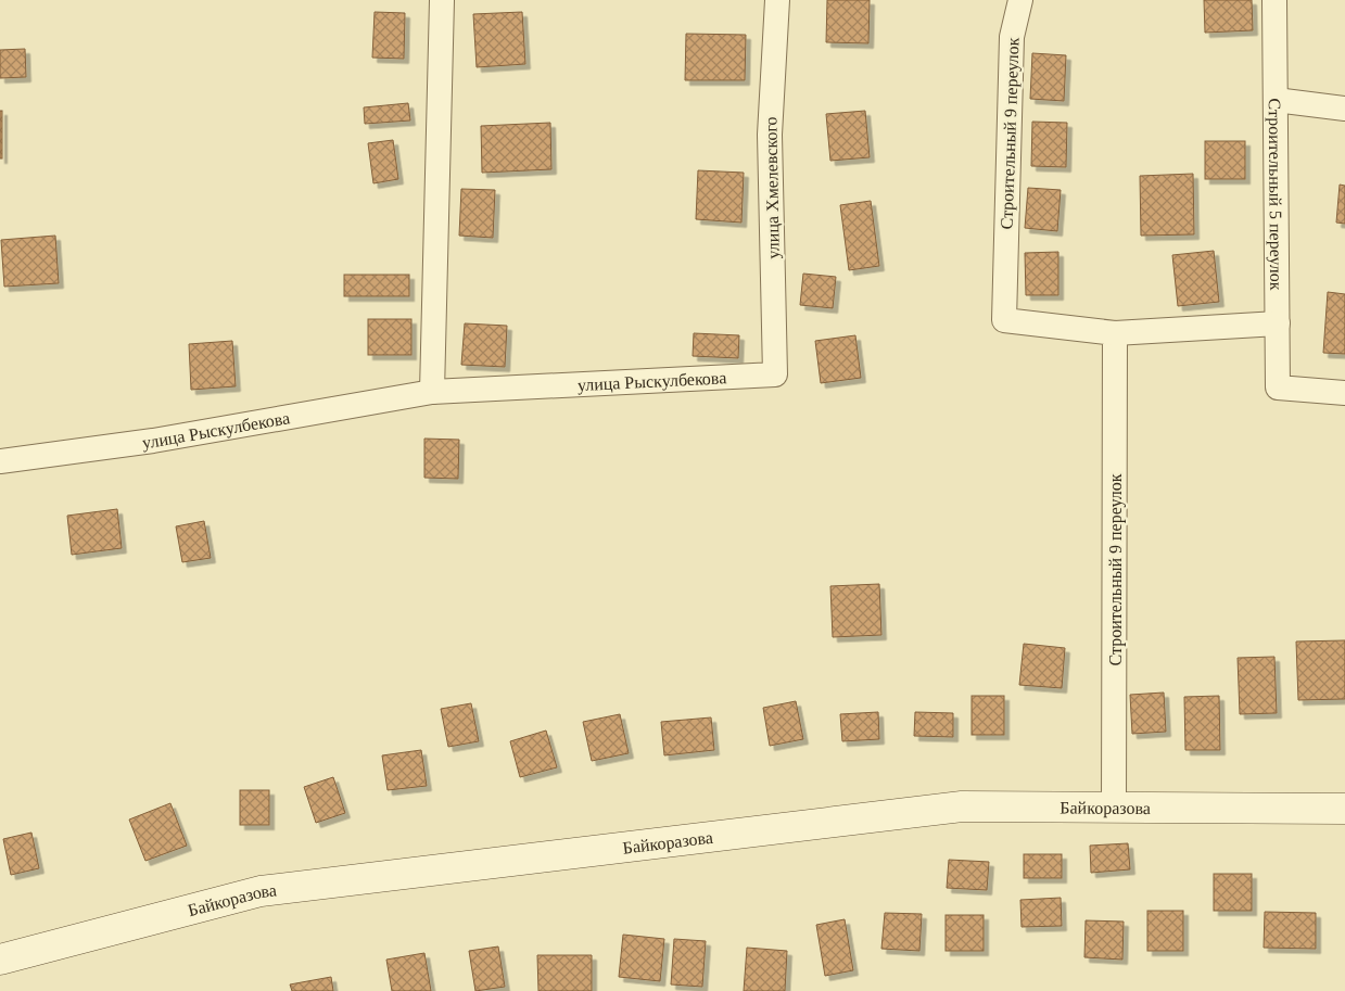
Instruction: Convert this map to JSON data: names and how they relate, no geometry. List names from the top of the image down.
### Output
{
  "streets": {
    "street": [
      "Строительный 9 переулок",
      "улица Хмелевского",
      "Строительный 5 переулок",
      "улица Рыскулбекова",
      "Байкоразова"
    ]
  },
  "crossings": [
    ["Строительный 9 переулок", "Строительный 5 переулок"],
    ["Строительный 9 переулок", "Байкоразова"],
    ["улица Хмелевского", "улица Рыскулбекова"]
  ]
}
